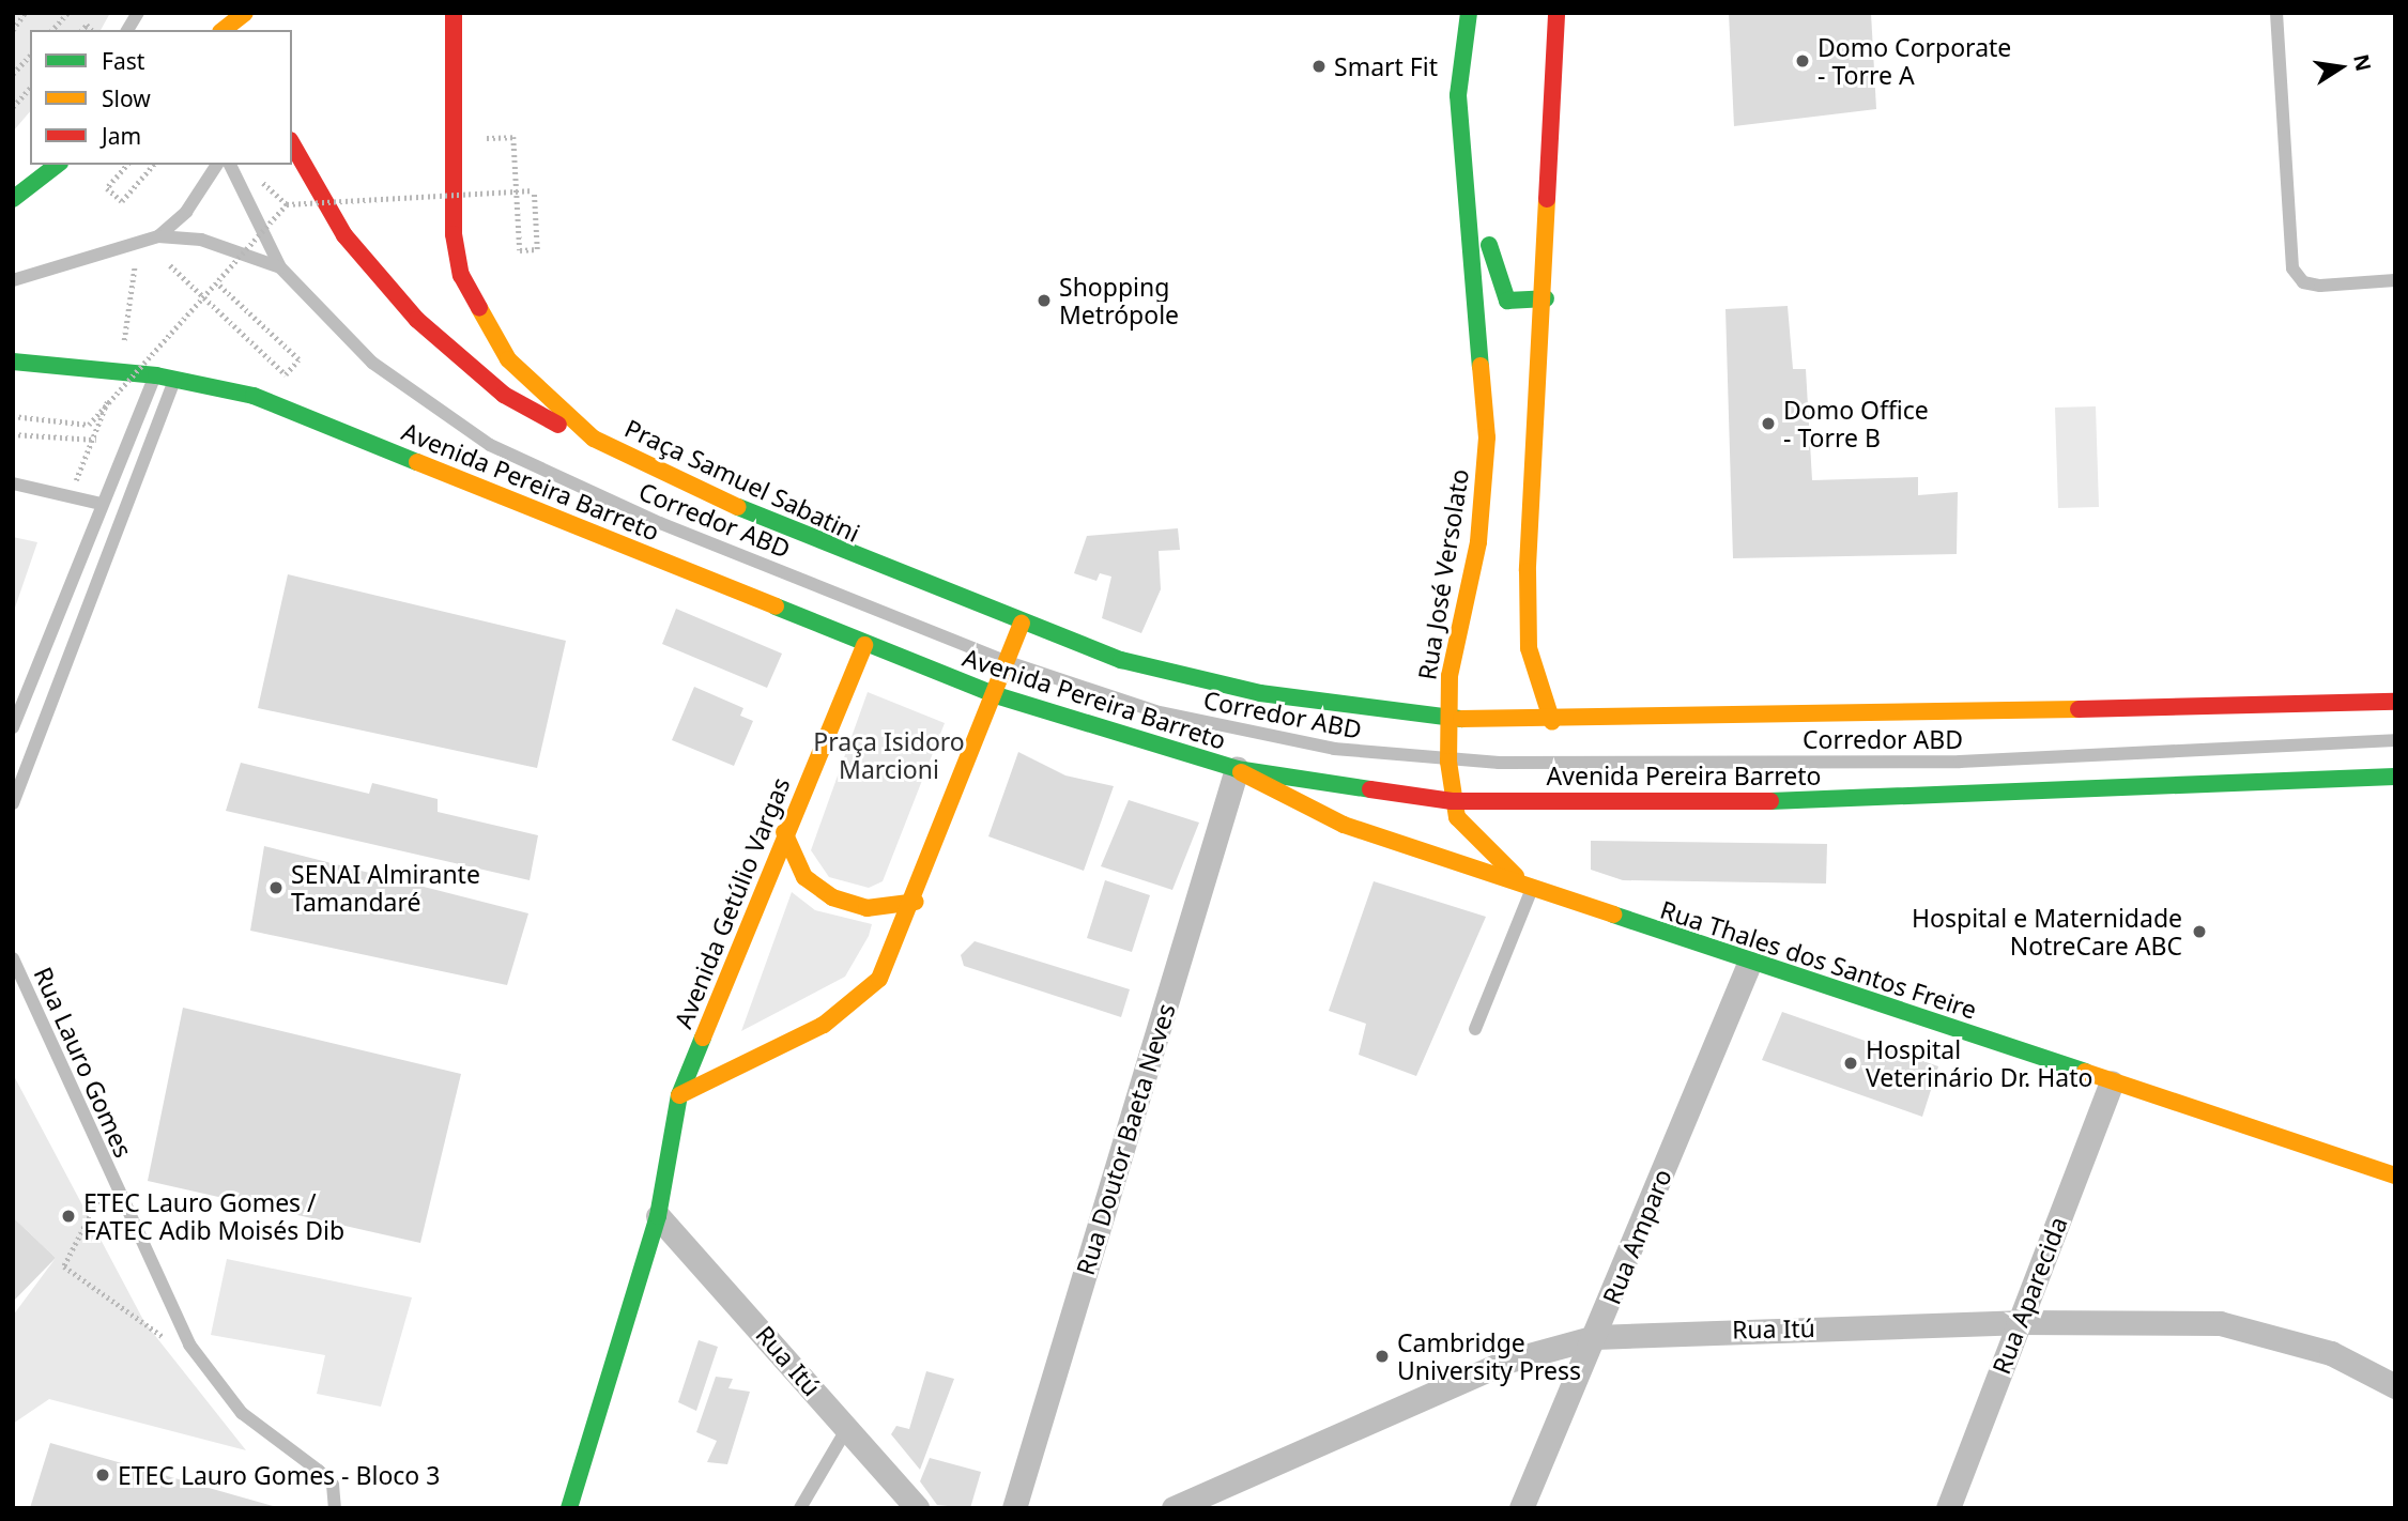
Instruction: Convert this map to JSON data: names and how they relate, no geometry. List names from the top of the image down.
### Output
{
  "streets": {
    "main road": [
      "Praça Samuel Sabatini",
      "Avenida Pereira Barreto",
      "Rua José Versolato",
      "Avenida Getúlio Vargas",
      "Rua Thales dos Santos Freire"
    ],
    "street": [
      "Rua Doutor Baeta Neves",
      "Rua Amparo",
      "Rua Aparecida",
      "Rua Itú"
    ],
    "lane": ["Corredor ABD", "Rua Lauro Gomes"]
  },
  "crossings": [
    ["Praça Samuel Sabatini", "Avenida Pereira Barreto"],
    ["Avenida Pereira Barreto", "Rua José Versolato"],
    ["Avenida Pereira Barreto", "Avenida Getúlio Vargas"],
    ["Avenida Pereira Barreto", "Rua Thales dos Santos Freire"],
    ["Avenida Pereira Barreto", "Rua Doutor Baeta Neves"],
    ["Corredor ABD", "Rua José Versolato"],
    ["Rua José Versolato", "Rua Thales dos Santos Freire"],
    ["Avenida Getúlio Vargas", "Rua Itú"],
    ["Rua Thales dos Santos Freire", "Rua Doutor Baeta Neves"],
    ["Rua Thales dos Santos Freire", "Rua Amparo"],
    ["Rua Thales dos Santos Freire", "Rua Aparecida"],
    ["Rua Amparo", "Rua Itú"],
    ["Rua Aparecida", "Rua Itú"]
  ],
  "parks": ["Praça Isidoro Marcioni"],
  "places": [
    "Domo Corporate - Torre A",
    "Smart Fit",
    "Shopping Metrópole",
    "Domo Office - Torre B",
    "SENAI Almirante Tamandaré",
    "Hospital e Maternidade NotreCare ABC",
    "Hospital Veterinário Dr. Hato",
    "ETEC Lauro Gomes / FATEC Adib Moisés Dib",
    "Cambridge University Press",
    "ETEC Lauro Gomes - Bloco 3"
  ],
  "legend": ["Fast", "Slow", "Jam"],
  "north": "right"
}
